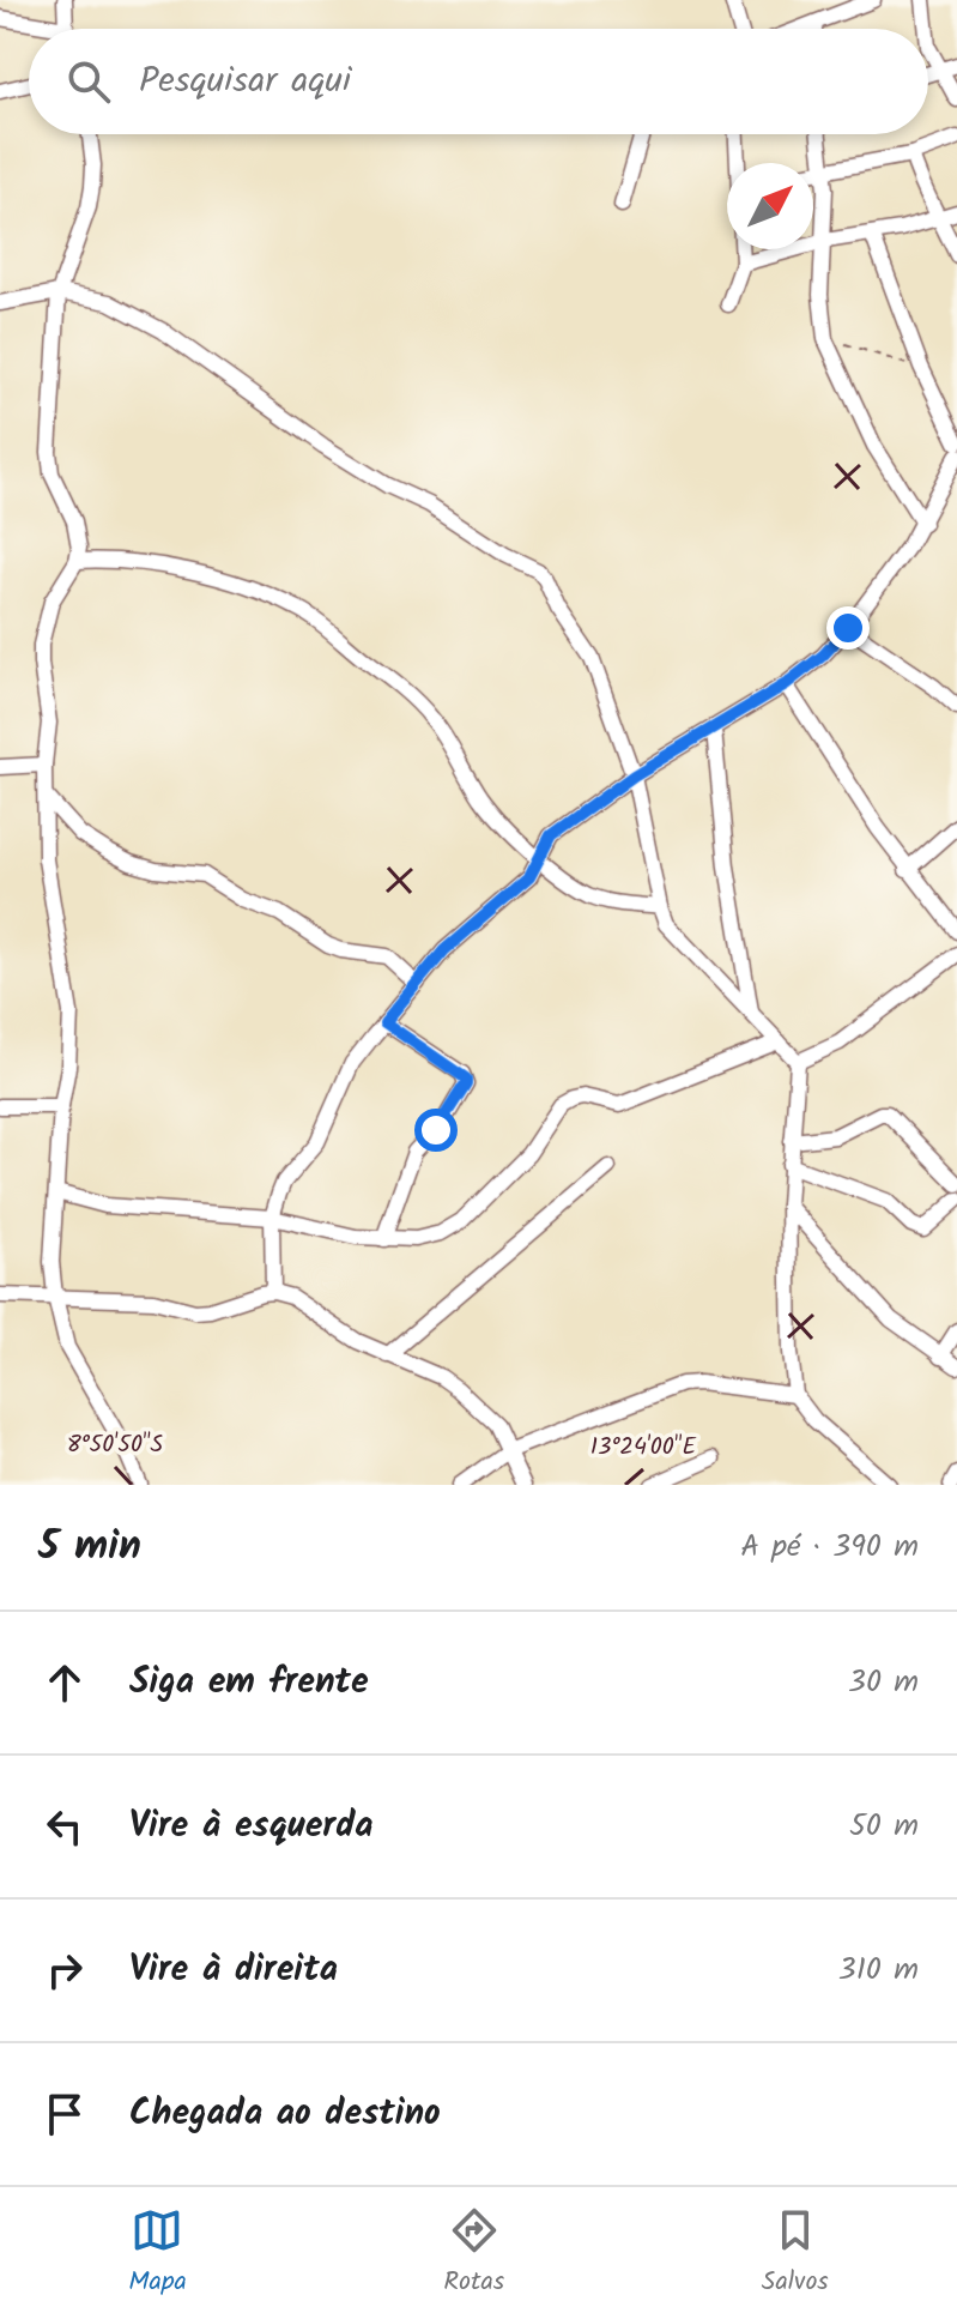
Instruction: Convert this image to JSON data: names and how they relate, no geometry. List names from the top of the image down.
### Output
{
  "north": "top right",
  "page": {
    "search": "Pesquisar aqui",
    "heading": ["5 min", "A pé · 390 m"],
    "list": [
      ["Siga em frente", "30 m"],
      ["Vire à esquerda", "50 m"],
      ["Vire à direita", "310 m"],
      "Chegada ao destino"
    ],
    "nav": ["Mapa", "Rotas", "Salvos"]
  },
  "coordinates": ["8°50'50\"S", "13°24'00\"E"]
}
